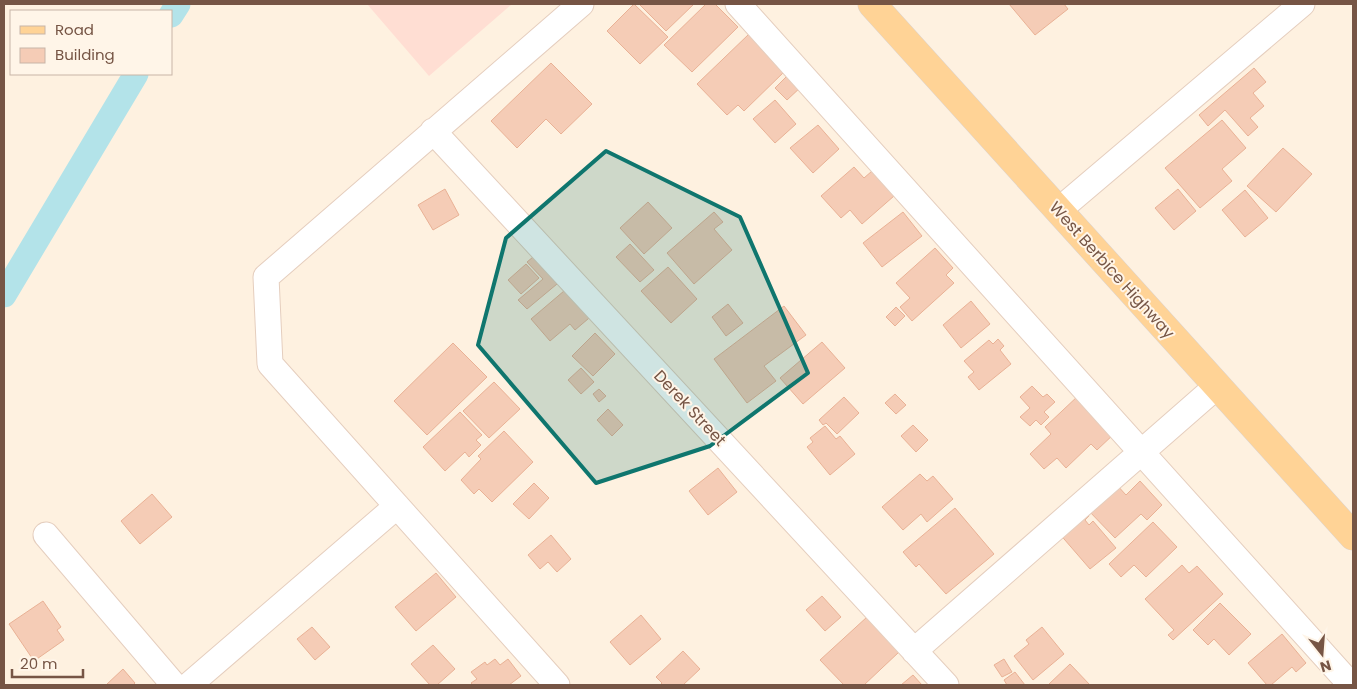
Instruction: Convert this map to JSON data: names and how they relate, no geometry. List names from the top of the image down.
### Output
{
  "streets": {
    "main road": ["West Berbice Highway"],
    "street": ["Derek Street"]
  },
  "legend": ["Road", "Building"],
  "scale_bar": "20 m",
  "north": "bottom"
}
